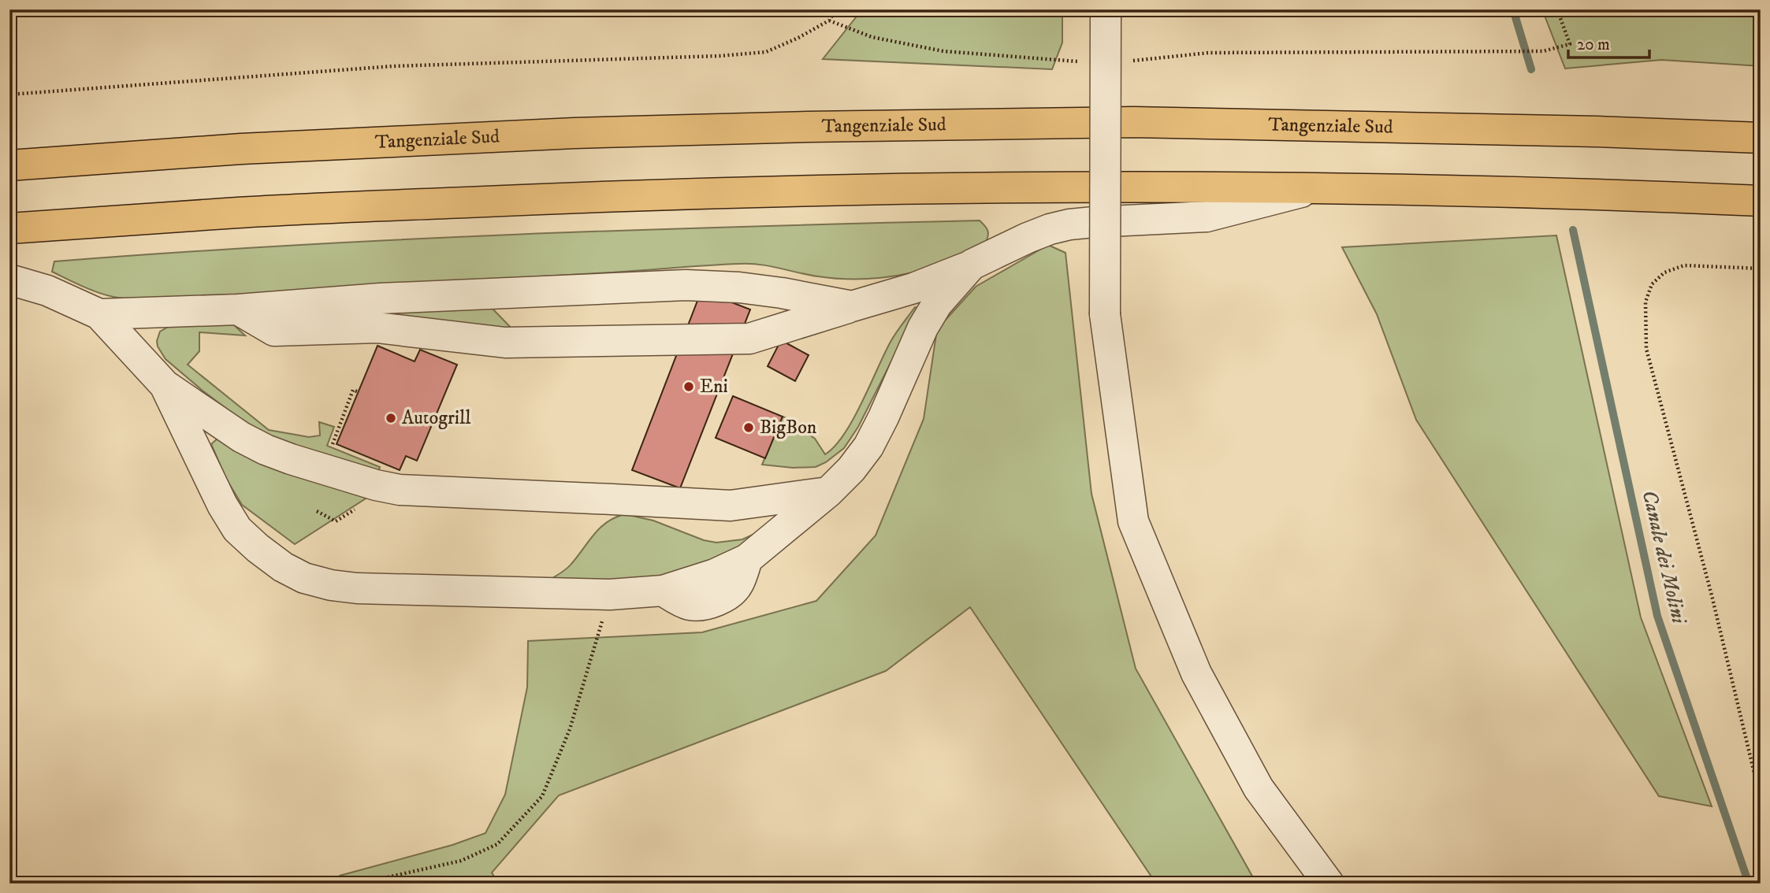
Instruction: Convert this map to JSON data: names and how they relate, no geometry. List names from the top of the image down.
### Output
{
  "streets": {
    "highway": ["Tangenziale Sud"]
  },
  "water": ["Canale dei Molini"],
  "places": ["Eni", "Autogrill", "BigBon"],
  "scale_bar": "20 m"
}
